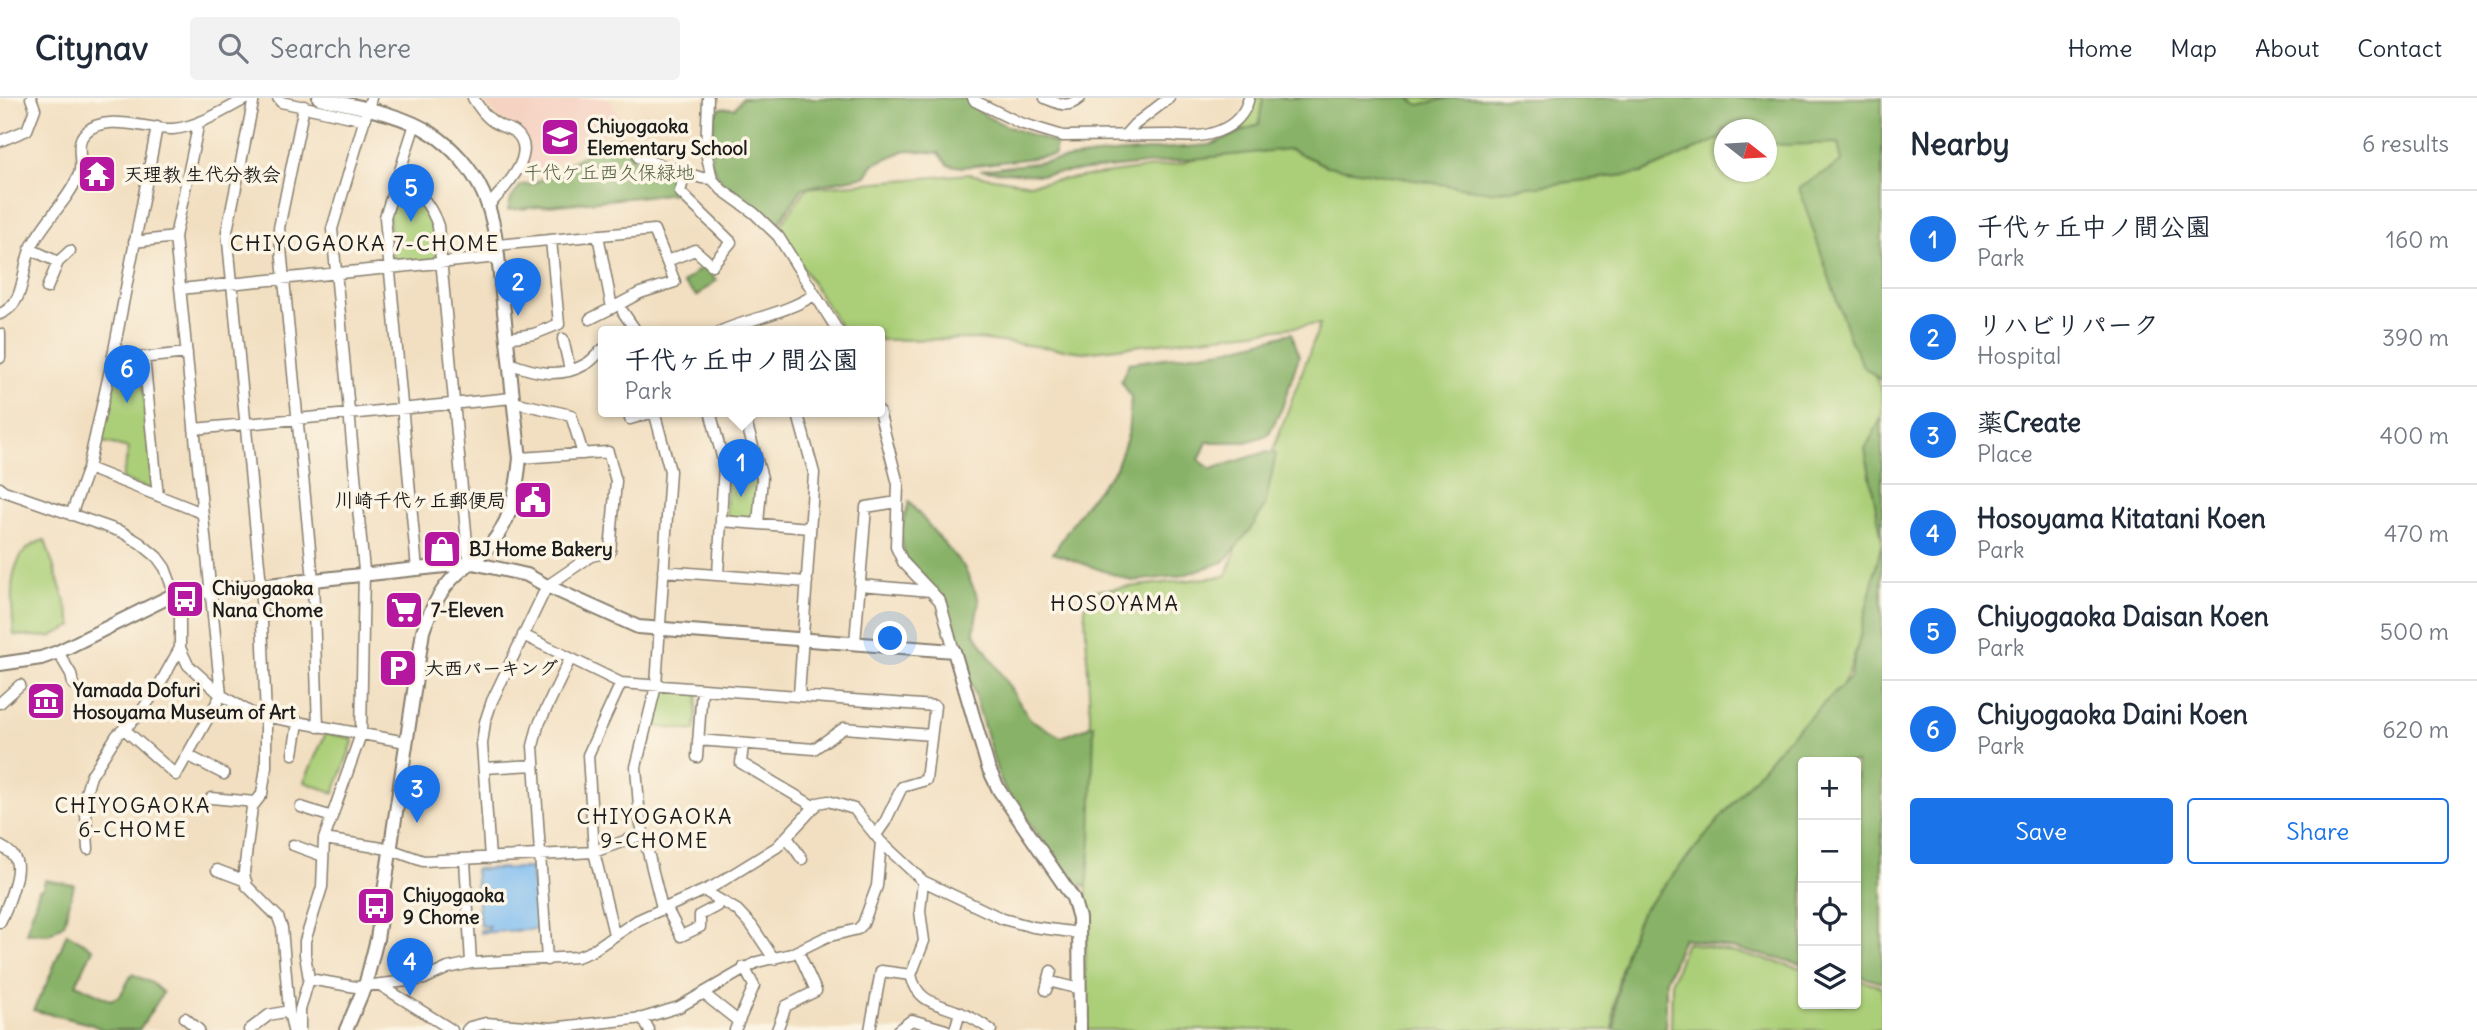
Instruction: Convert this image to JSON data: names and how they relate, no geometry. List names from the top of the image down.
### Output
{
  "districts": [
    "CHIYOGAOKA 7-CHOME",
    "HOSOYAMA",
    "CHIYOGAOKA 6-CHOME",
    "CHIYOGAOKA 9-CHOME"
  ],
  "parks": ["千代ケ丘西久保緑地"],
  "places": {
    "school or university": ["Chiyogaoka Elementary School"],
    "temple": ["天理教 生代分教会"],
    "public building": ["川崎千代ヶ丘郵便局"],
    "shop": ["BJ Home Bakery"],
    "bus stop": ["Chiyogaoka Nana Chome", "Chiyogaoka 9 Chome"],
    "supermarket": ["7-Eleven"],
    "parking": ["大西パーキング"],
    "museum": ["Yamada Dofuri Hosoyama Museum of Art"]
  },
  "north": "right",
  "page": {
    "header": "Citynav",
    "search": "Search here",
    "nav": [
      "Home",
      "Map",
      "About",
      "Contact"
    ],
    "heading": ["Nearby", "6 results"],
    "pins": [
      "5",
      "2",
      "6",
      "1",
      "3",
      "4"
    ],
    "list": [
      {
        "mark": "1",
        "name": "千代ヶ丘中ノ間公園",
        "note": "Park",
        "value": "160 m"
      },
      {
        "mark": "2",
        "name": "リハビリパーク",
        "note": "Hospital",
        "value": "390 m"
      },
      {
        "mark": "3",
        "name": "薬Create",
        "note": "Place",
        "value": "400 m"
      },
      {
        "mark": "4",
        "name": "Hosoyama Kitatani Koen",
        "note": "Park",
        "value": "470 m"
      },
      {
        "mark": "5",
        "name": "Chiyogaoka Daisan Koen",
        "note": "Park",
        "value": "500 m"
      },
      {
        "mark": "6",
        "name": "Chiyogaoka Daini Koen",
        "note": "Park",
        "value": "620 m"
      }
    ],
    "popup": ["千代ヶ丘中ノ間公園", "Park"],
    "map_buttons": ["+", "−"],
    "buttons": ["Save", "Share"]
  }
}
